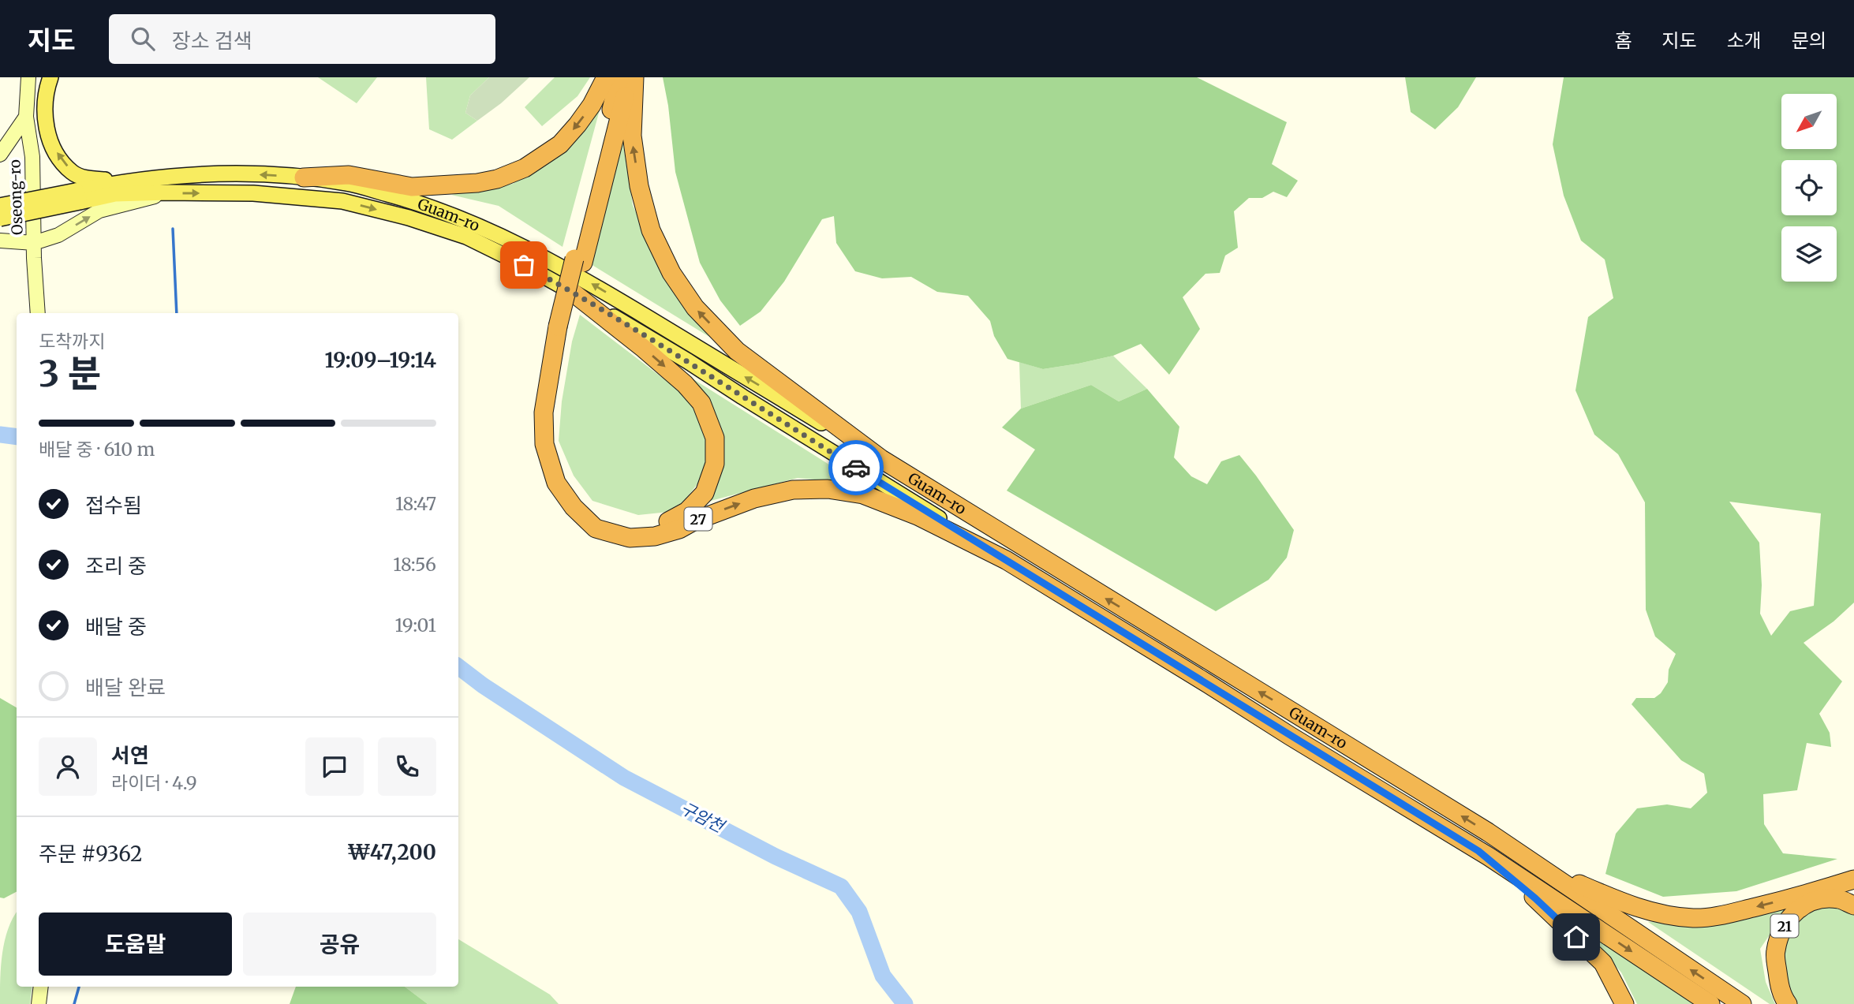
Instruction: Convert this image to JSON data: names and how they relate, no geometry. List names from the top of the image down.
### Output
{
  "streets": {
    "highway": ["Guam-ro", "27", "21"],
    "main road": ["Oseong-ro"]
  },
  "crossings": [
    ["Guam-ro", "27"]
  ],
  "water": ["구암천"],
  "north": "bottom left",
  "page": {
    "header": "지도",
    "search": "장소 검색",
    "nav": [
      "홈",
      "지도",
      "소개",
      "문의"
    ],
    "heading": ["3 분", "도착까지", "19:09–19:14"],
    "panel": [
      "서연",
      "라이더 · 4.9",
      "주문 #9362",
      "₩47,200"
    ],
    "bar": "배달 중 · 610 m",
    "list": [
      ["접수됨", "18:47"],
      ["조리 중", "18:56"],
      ["배달 중", "19:01"],
      "배달 완료"
    ],
    "buttons": ["도움말", "공유"]
  }
}
